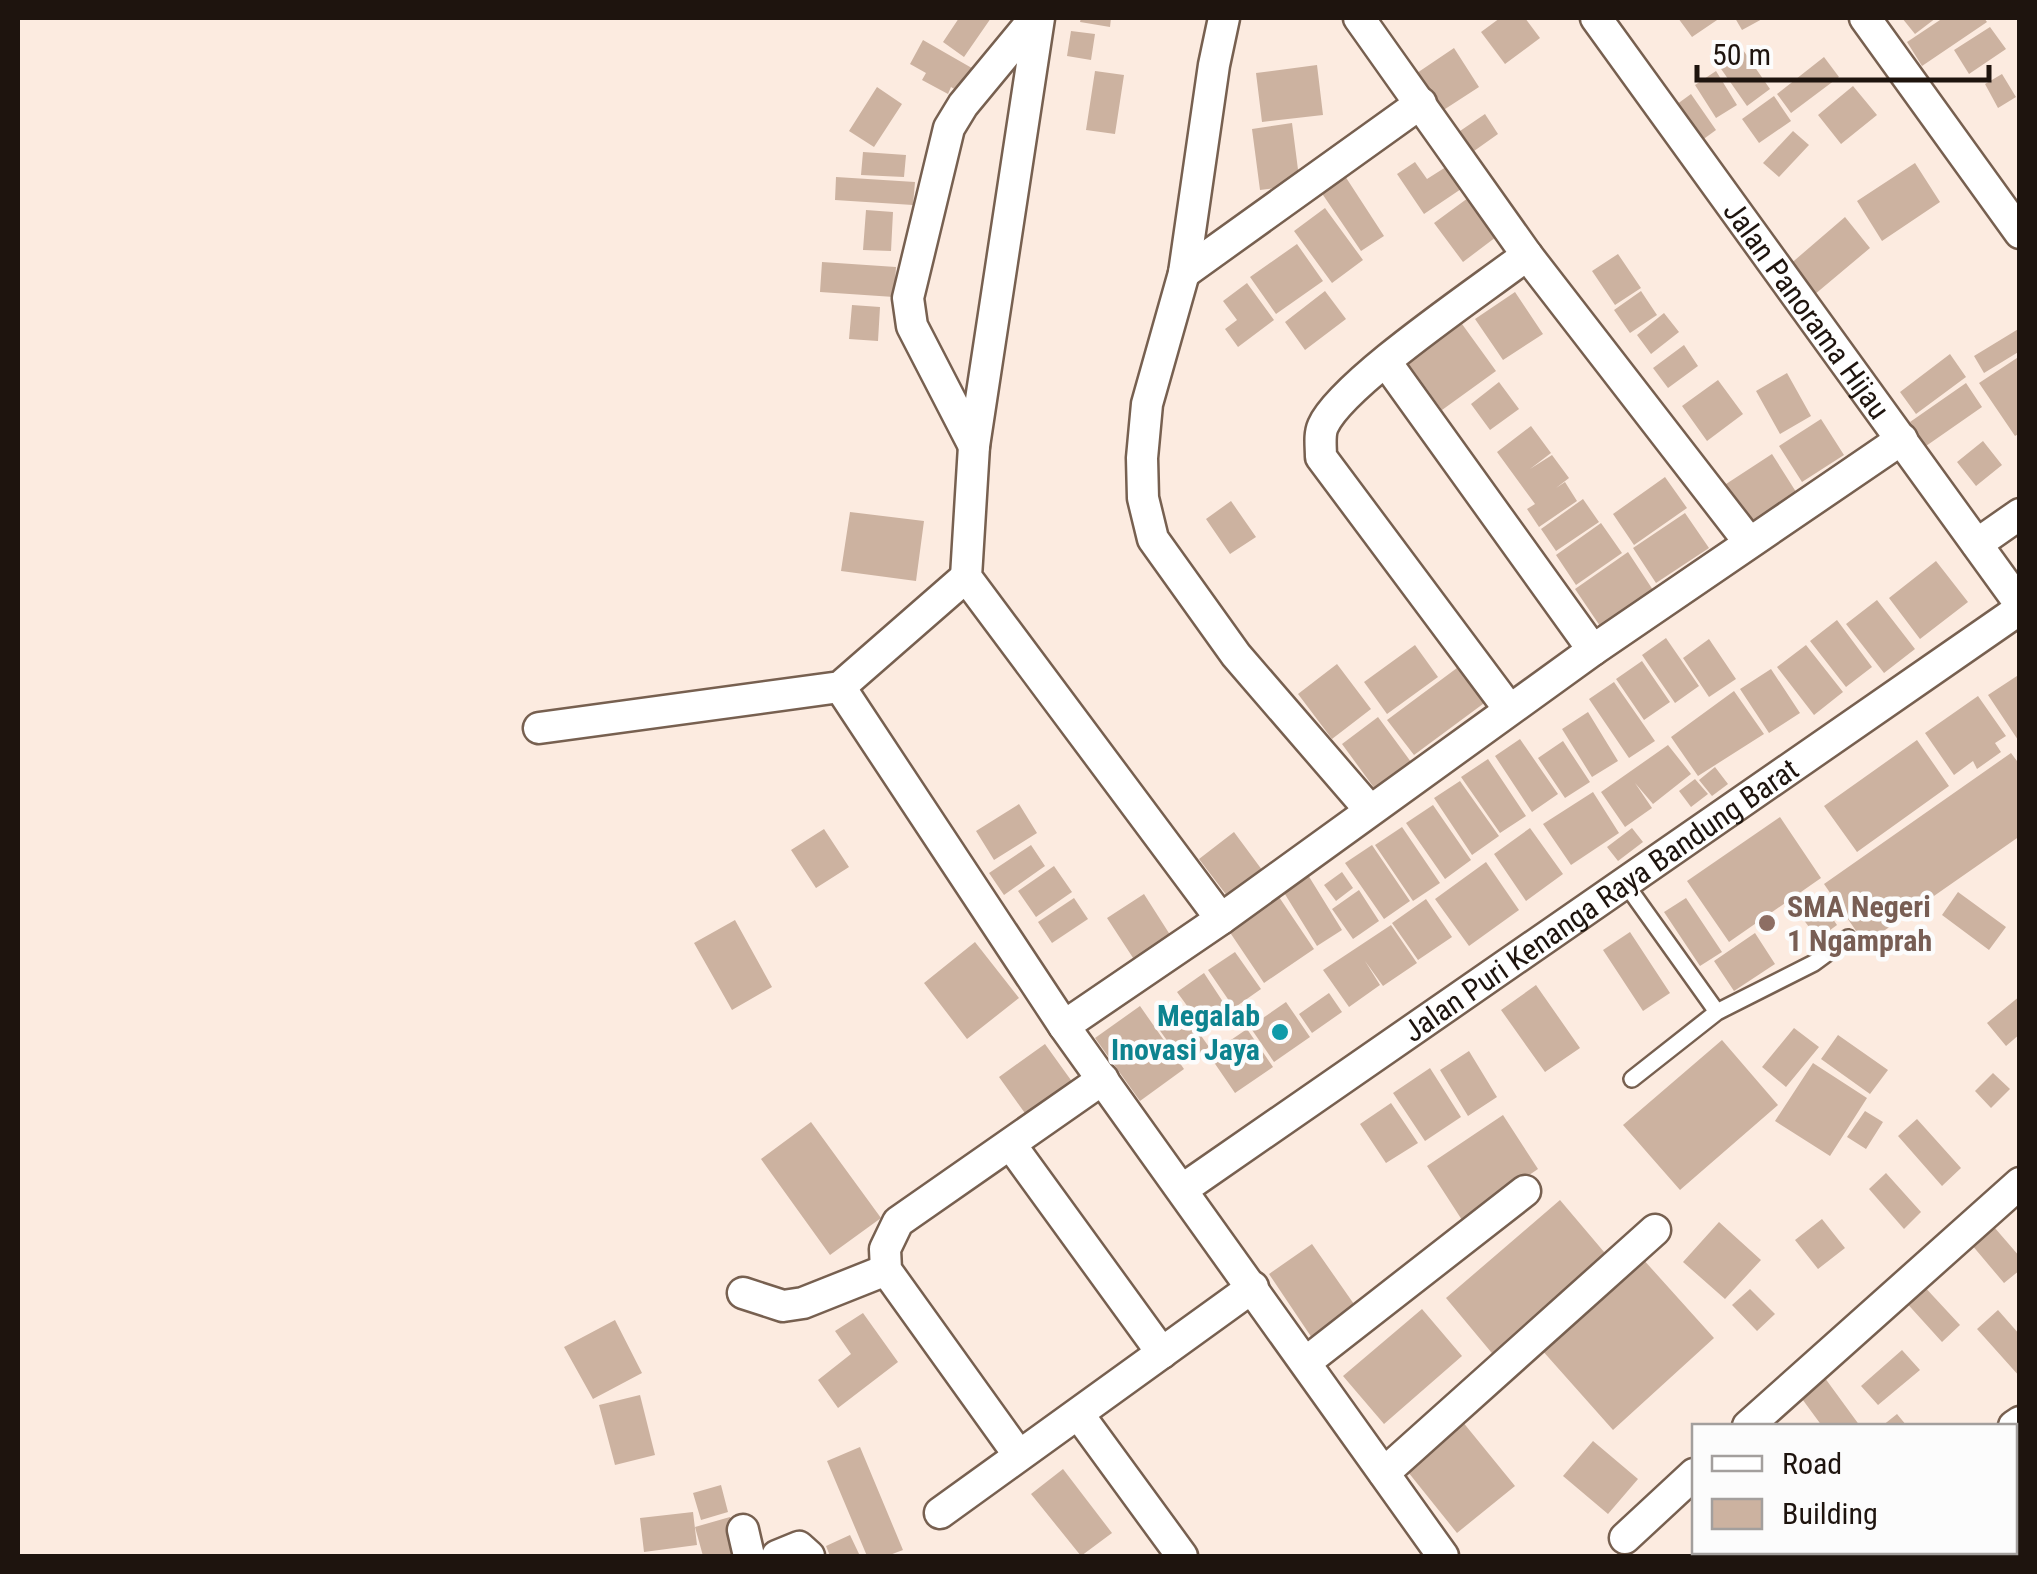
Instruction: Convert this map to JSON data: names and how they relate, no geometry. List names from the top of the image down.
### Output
{
  "streets": {
    "street": ["Jalan Panorama Hijau", "Jalan Puri Kenanga Raya Bandung Barat"]
  },
  "crossings": [
    ["Jalan Panorama Hijau", "Jalan Puri Kenanga Raya Bandung Barat"]
  ],
  "places": ["SMA Negeri 1 Ngamprah", "Megalab Inovasi Jaya"],
  "legend": ["Road", "Building"],
  "scale_bar": "50 m"
}
